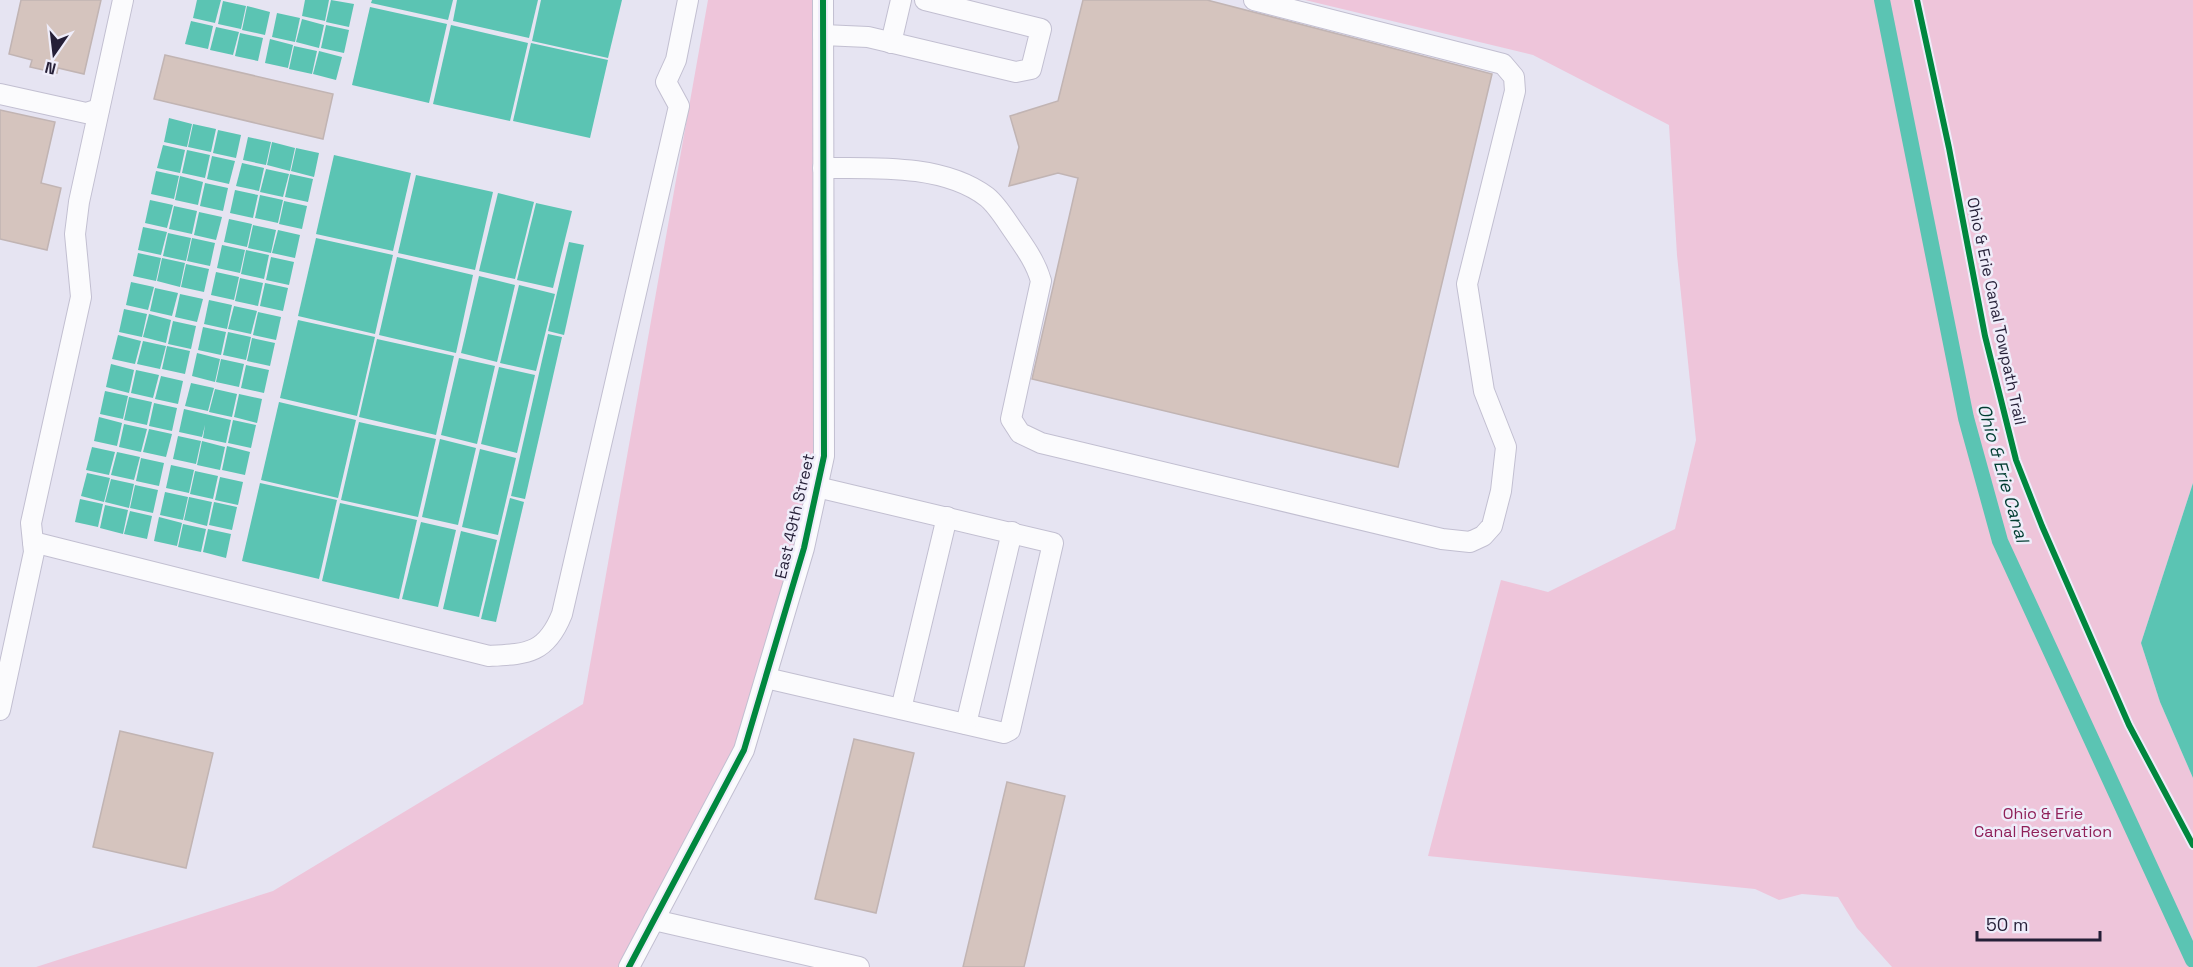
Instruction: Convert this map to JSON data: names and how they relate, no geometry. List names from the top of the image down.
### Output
{
  "streets": {
    "street": ["East 49th Street"],
    "cycle path": ["Ohio & Erie Canal Towpath Trail"]
  },
  "water": ["Ohio & Erie Canal"],
  "parks": ["Ohio & Erie Canal Reservation"],
  "scale_bar": "50 m",
  "north": "bottom"
}
